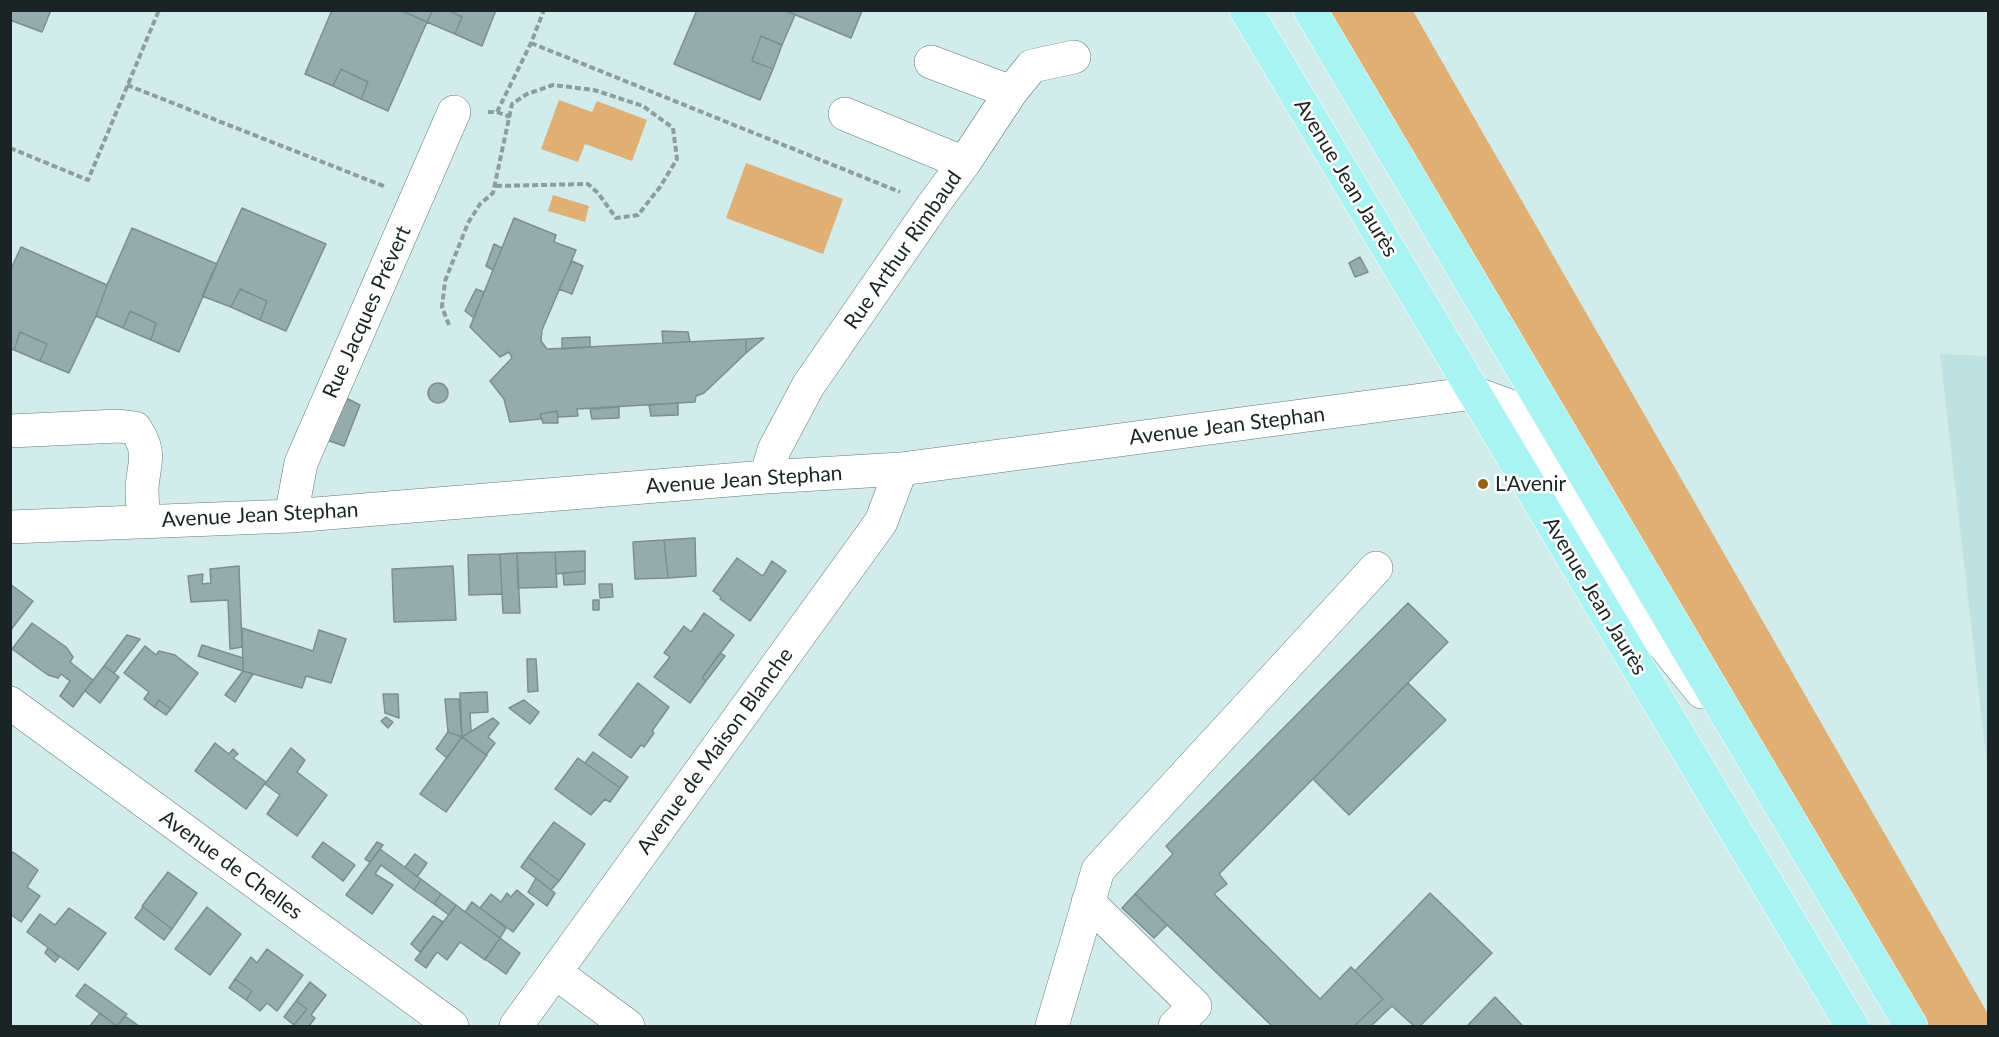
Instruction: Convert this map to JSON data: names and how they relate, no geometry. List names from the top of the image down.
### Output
{
  "streets": {
    "main road": ["Avenue Jean Jaurès"],
    "street": [
      "Rue Arthur Rimbaud",
      "Rue Jacques Prévert",
      "Avenue Jean Stephan",
      "Avenue de Maison Blanche",
      "Avenue de Chelles"
    ]
  },
  "crossings": [
    ["Avenue Jean Jaurès", "Avenue Jean Stephan"],
    ["Rue Arthur Rimbaud", "Avenue Jean Stephan"],
    ["Rue Jacques Prévert", "Avenue Jean Stephan"],
    ["Avenue Jean Stephan", "Avenue de Maison Blanche"]
  ],
  "places": ["L'Avenir"]
}
